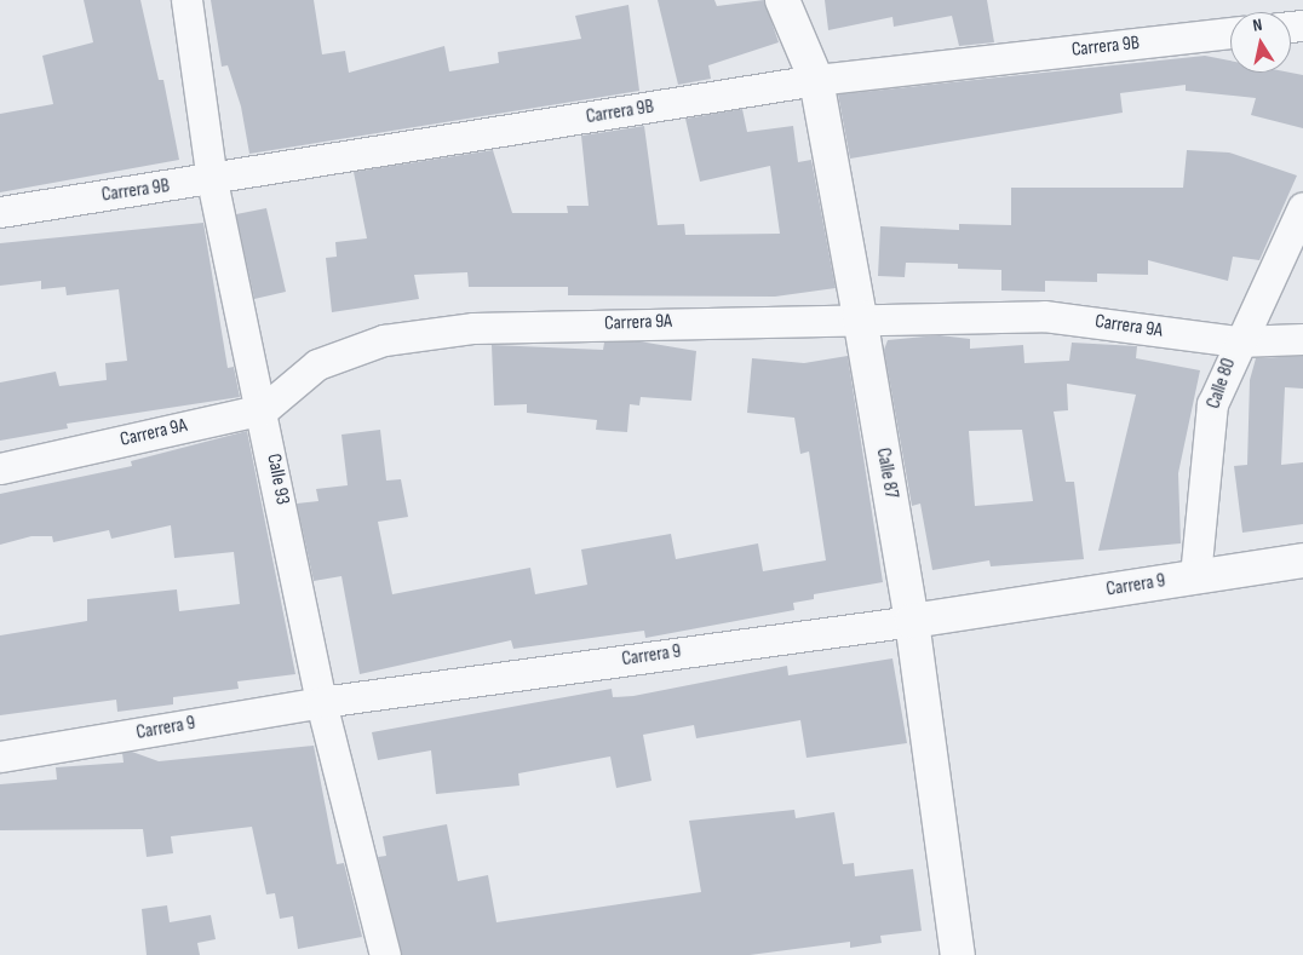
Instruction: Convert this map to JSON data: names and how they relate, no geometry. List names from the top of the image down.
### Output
{
  "streets": {
    "street": [
      "Carrera 9B",
      "Carrera 9A",
      "Calle 80",
      "Calle 87",
      "Calle 93",
      "Carrera 9"
    ]
  },
  "crossings": [
    ["Carrera 9B", "Calle 87"],
    ["Carrera 9B", "Calle 93"],
    ["Carrera 9A", "Calle 80"],
    ["Carrera 9A", "Calle 87"],
    ["Carrera 9A", "Calle 93"],
    ["Calle 80", "Carrera 9"],
    ["Calle 87", "Carrera 9"],
    ["Calle 93", "Carrera 9"]
  ],
  "north": "top"
}
